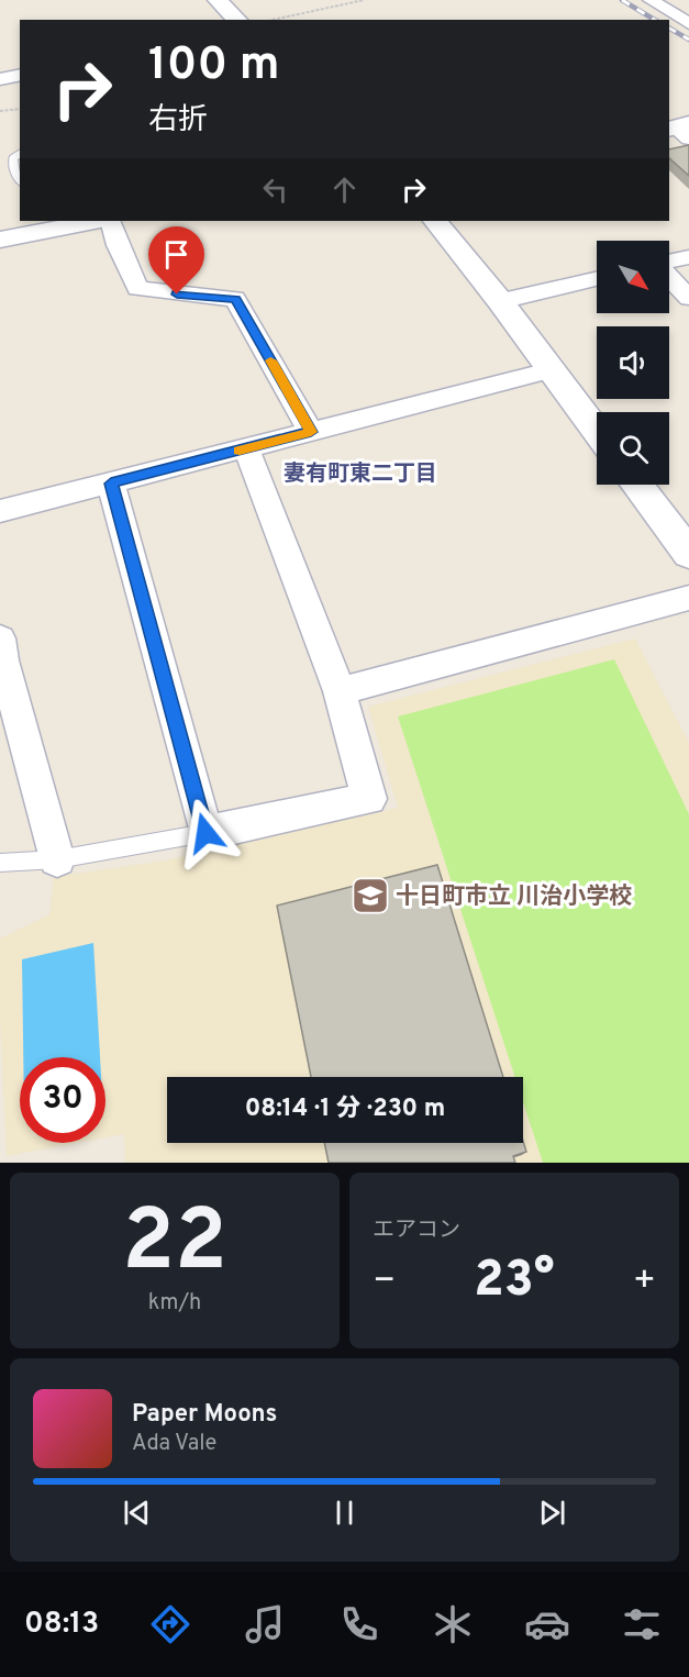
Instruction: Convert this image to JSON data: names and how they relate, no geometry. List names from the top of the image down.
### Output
{
  "districts": ["妻有町東二丁目"],
  "places": {
    "school or university": ["十日町市立 川治小学校"]
  },
  "north": "bottom right",
  "page": {
    "turn": ["100 m", "右折"],
    "limit": "30",
    "trip": "08:14 · 1 分 · 230 m",
    "tile": [
      ["22", "km/h"],
      "エアコン"
    ],
    "heat": ["−", "23°", "+"],
    "song": ["Paper Moons", "Ada Vale"],
    "tabs": "08:13"
  }
}
